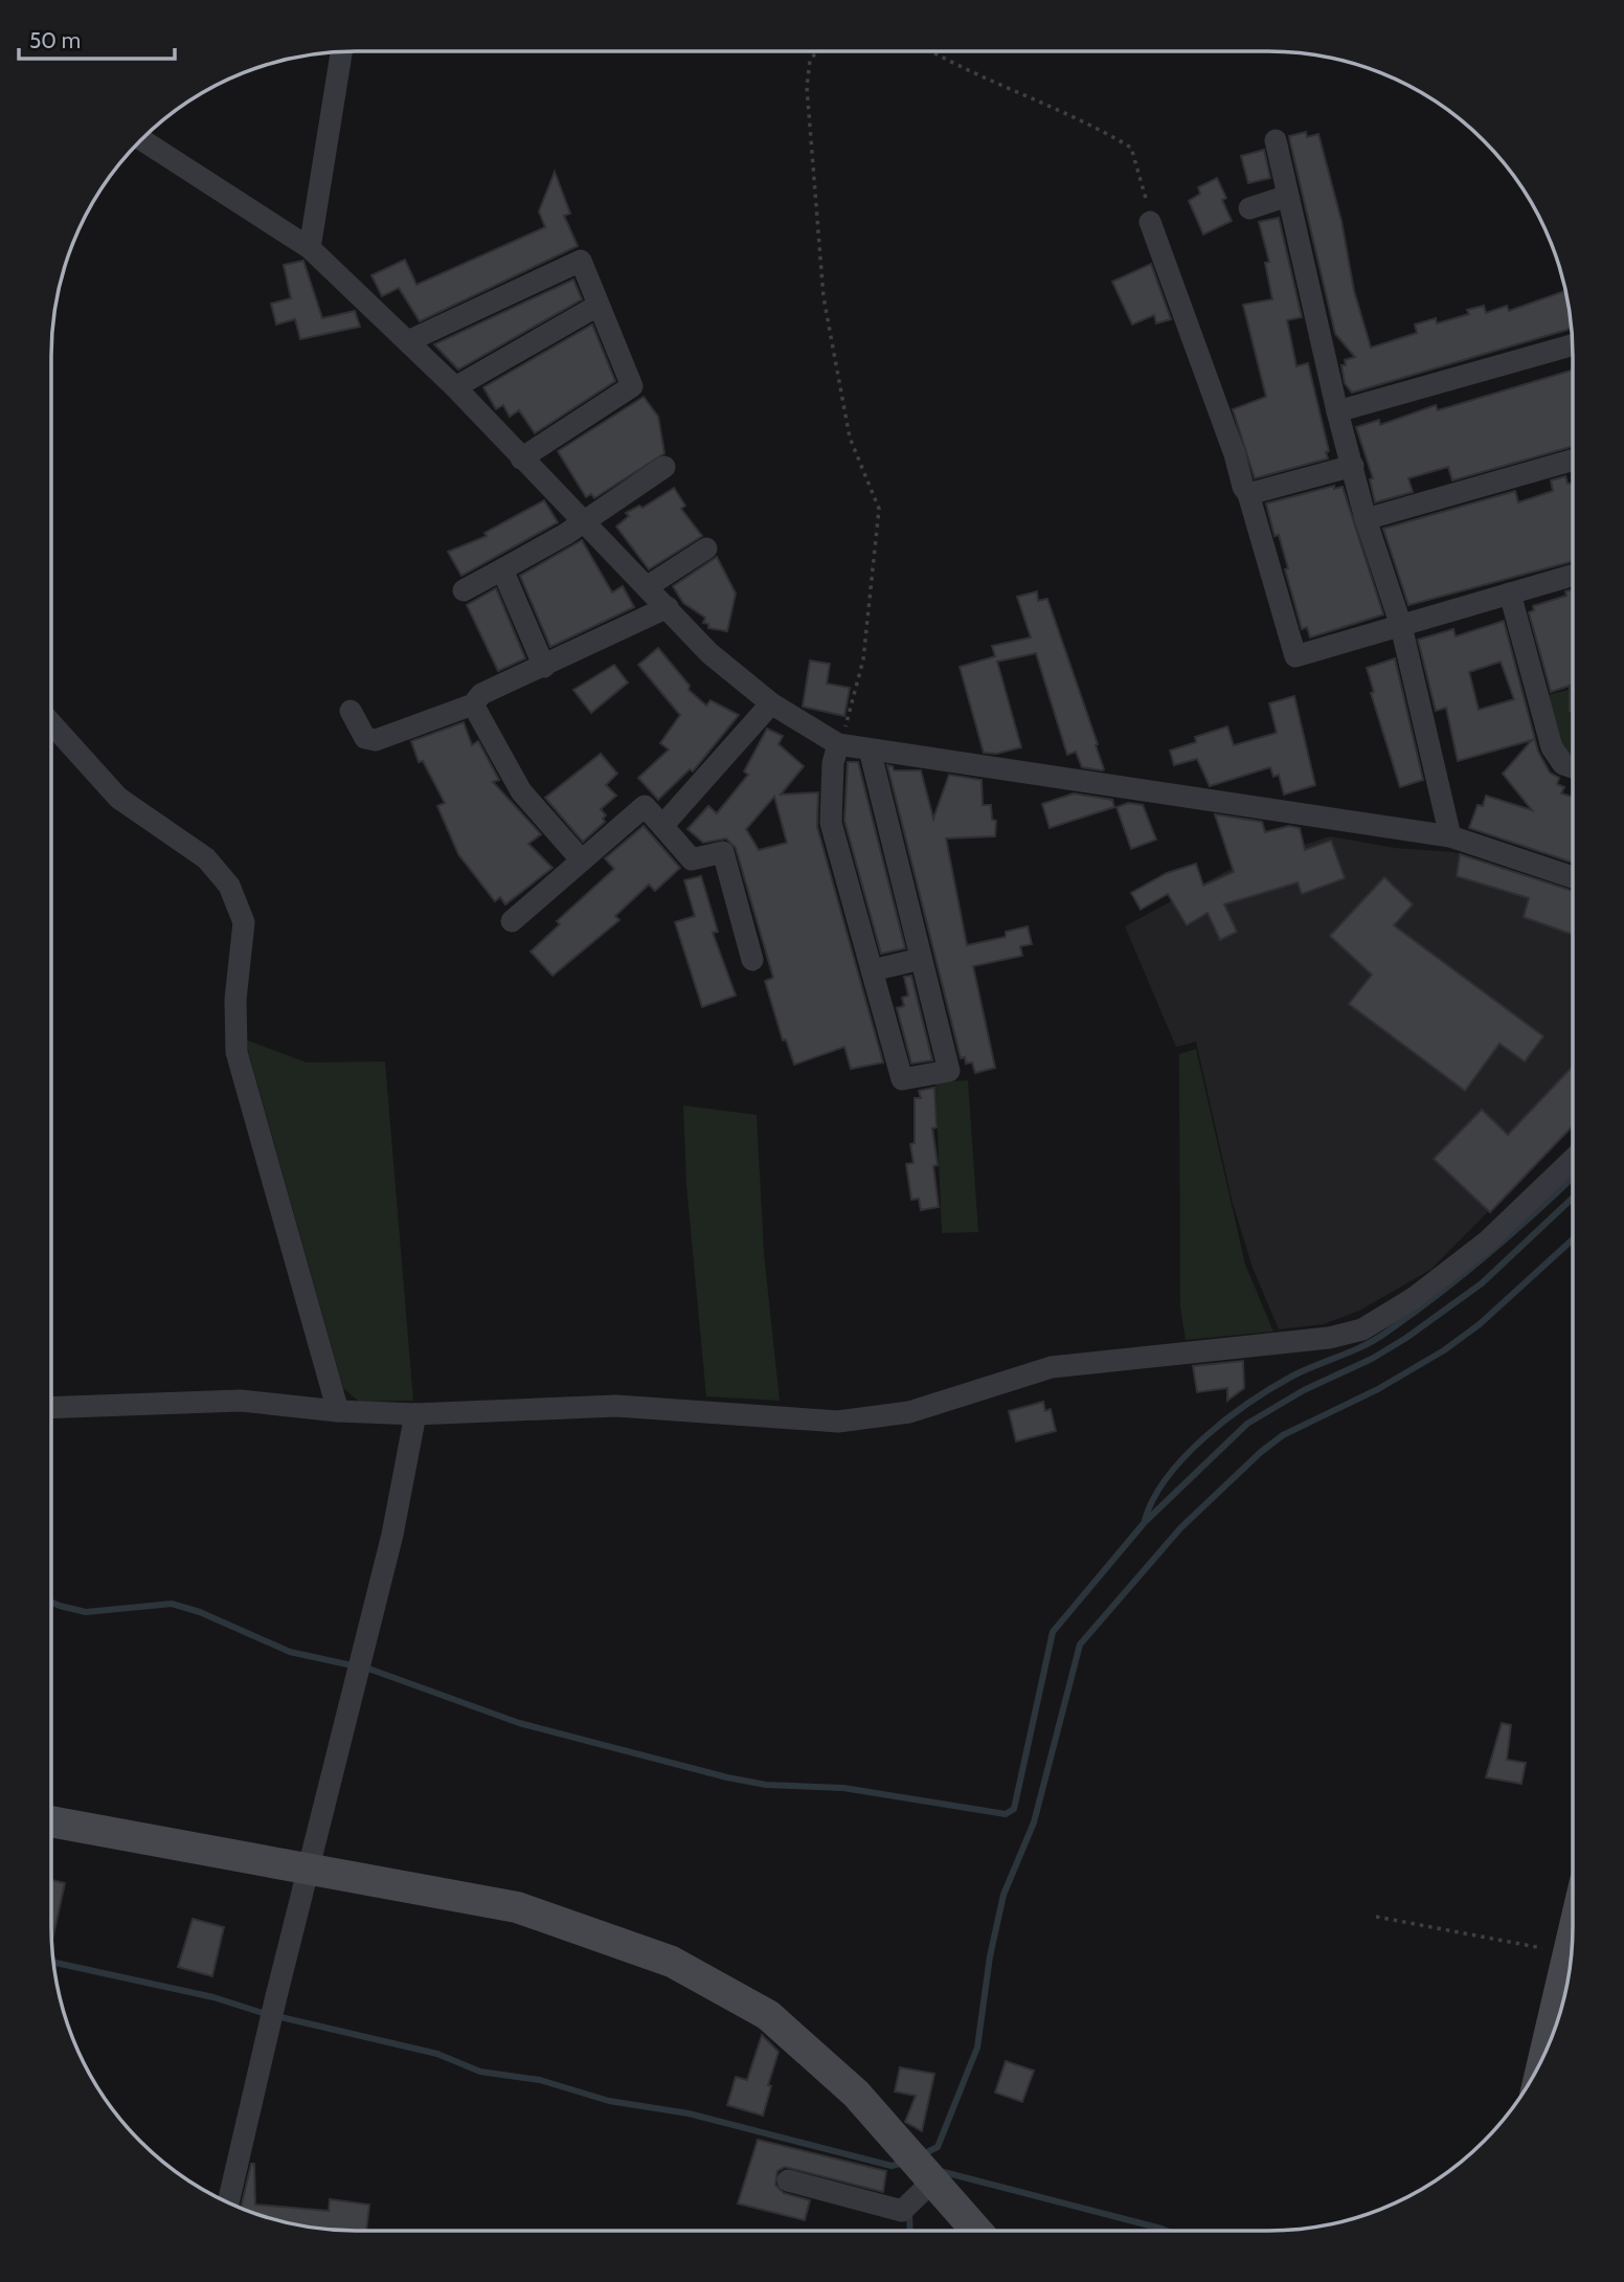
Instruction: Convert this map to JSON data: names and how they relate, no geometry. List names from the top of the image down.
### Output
{
  "scale_bar": "50 m"
}
